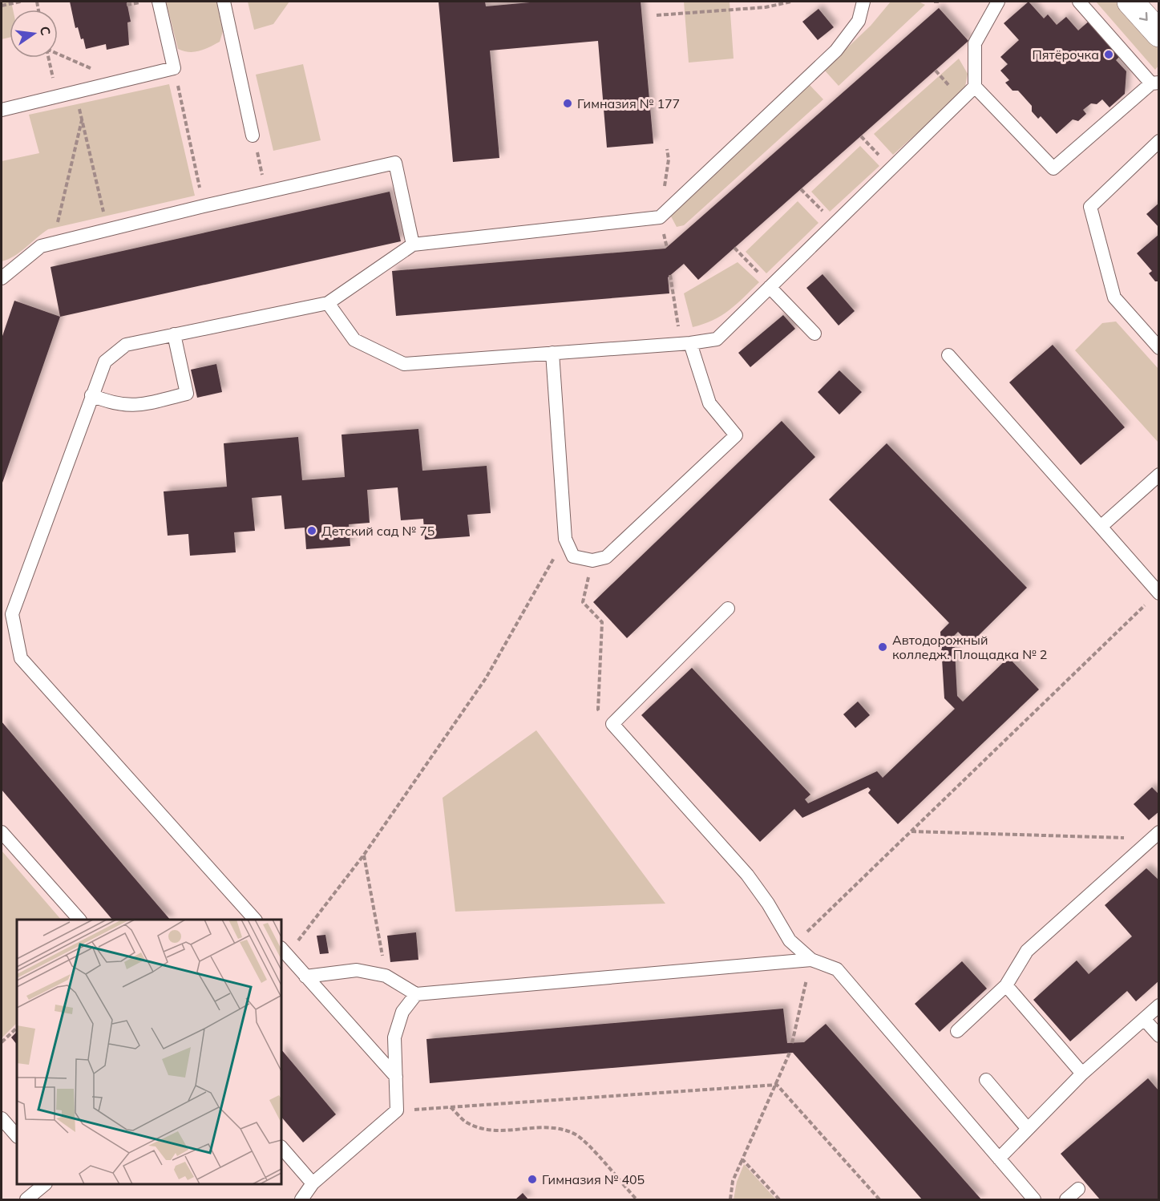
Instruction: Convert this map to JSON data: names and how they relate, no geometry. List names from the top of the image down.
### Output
{
  "places": [
    "Пятёрочка",
    "Гимназия № 177",
    "Детский сад № 75",
    "Автодорожный колледж. Площадка № 2",
    "Гимназия № 405"
  ],
  "north": "right"
}
